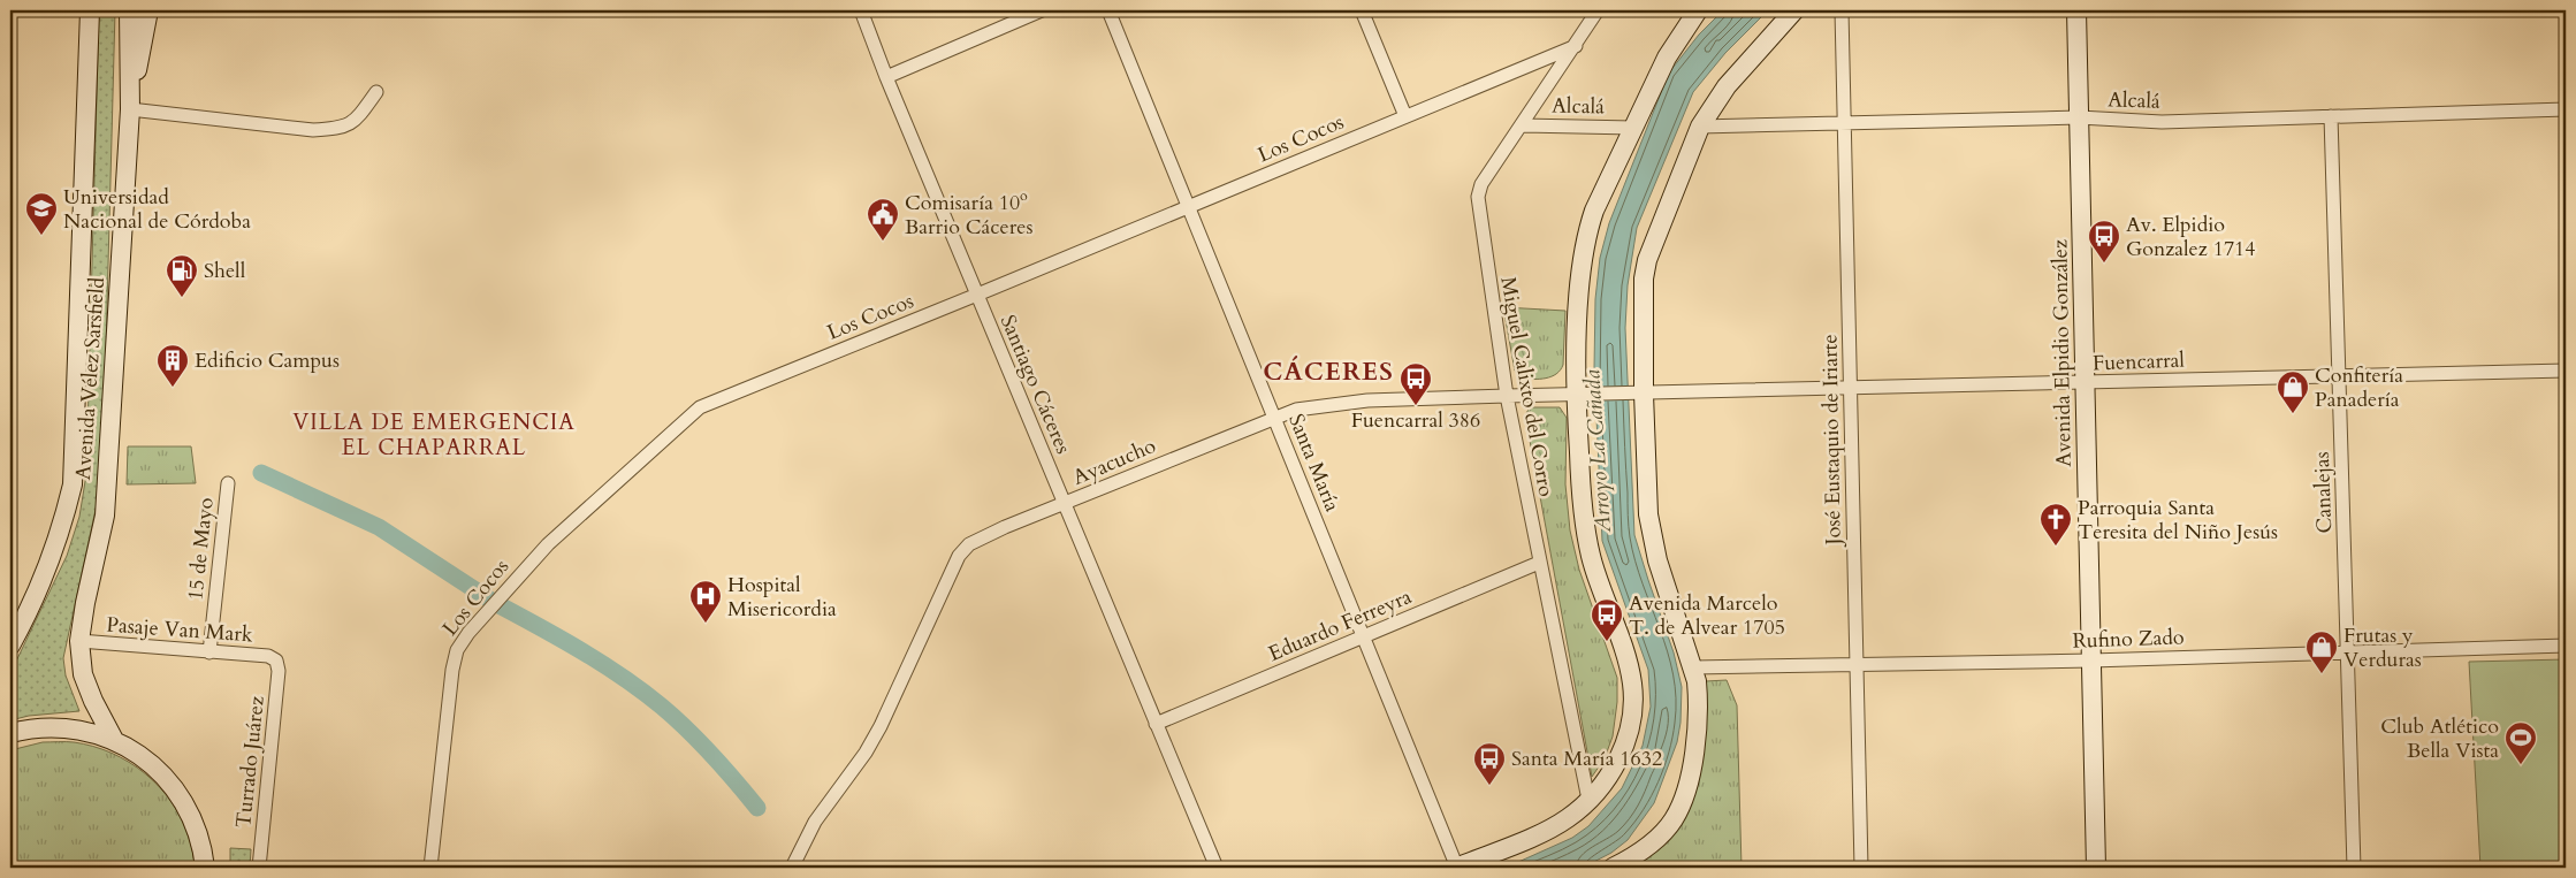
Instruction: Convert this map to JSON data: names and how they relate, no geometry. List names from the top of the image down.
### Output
{
  "streets": {
    "main road": ["Avenida Elpidio González", "Avenida Vélez Sarsfield"],
    "street": [
      "Alcalá",
      "Los Cocos",
      "Fuencarral",
      "Santiago Cáceres",
      "Miguel Calixto del Corro",
      "José Eustaquio de Iriarte",
      "Ayacucho",
      "Santa María",
      "Canalejas",
      "15 de Mayo",
      "Eduardo Ferreyra",
      "Pasaje Van Mark",
      "Rufino Zado",
      "Turrado Juárez"
    ]
  },
  "crossings": [
    ["Alcalá", "Avenida Elpidio González"],
    ["Alcalá", "Miguel Calixto del Corro"],
    ["Alcalá", "José Eustaquio de Iriarte"],
    ["Alcalá", "Canalejas"],
    ["Los Cocos", "Santiago Cáceres"],
    ["Los Cocos", "Miguel Calixto del Corro"],
    ["Los Cocos", "Santa María"],
    ["Avenida Elpidio González", "Fuencarral"],
    ["Avenida Elpidio González", "Rufino Zado"],
    ["Fuencarral", "José Eustaquio de Iriarte"],
    ["Fuencarral", "Ayacucho"],
    ["Fuencarral", "Canalejas"],
    ["Avenida Vélez Sarsfield", "Pasaje Van Mark"],
    ["Santiago Cáceres", "Ayacucho"],
    ["Santiago Cáceres", "Eduardo Ferreyra"],
    ["Miguel Calixto del Corro", "Ayacucho"],
    ["Miguel Calixto del Corro", "Eduardo Ferreyra"],
    ["José Eustaquio de Iriarte", "Rufino Zado"],
    ["Ayacucho", "Santa María"],
    ["Santa María", "Eduardo Ferreyra"],
    ["Canalejas", "Rufino Zado"],
    ["15 de Mayo", "Pasaje Van Mark"],
    ["Pasaje Van Mark", "Turrado Juárez"]
  ],
  "districts": ["CÁCERES", "VILLA DE EMERGENCIA EL CHAPARRAL"],
  "water": ["Arroyo La Cañada"],
  "places": {
    "school or university": ["Universidad Nacional de Córdoba"],
    "public building": ["Comisaría 10º Barrio Cáceres"],
    "bus stop": [
      "Av. Elpidio Gonzalez 1714",
      "Fuencarral 386",
      "Avenida Marcelo T. de Alvear 1705",
      "Santa María 1632"
    ],
    "fuel station": ["Shell"],
    "building": ["Edificio Campus"],
    "shop": ["Confitería Panadería", "Frutas y Verduras"],
    "church": ["Parroquia Santa Teresita del Niño Jesús"],
    "hospital": ["Hospital Misericordia"],
    "sports": ["Club Atlético Bella Vista"]
  }
}
